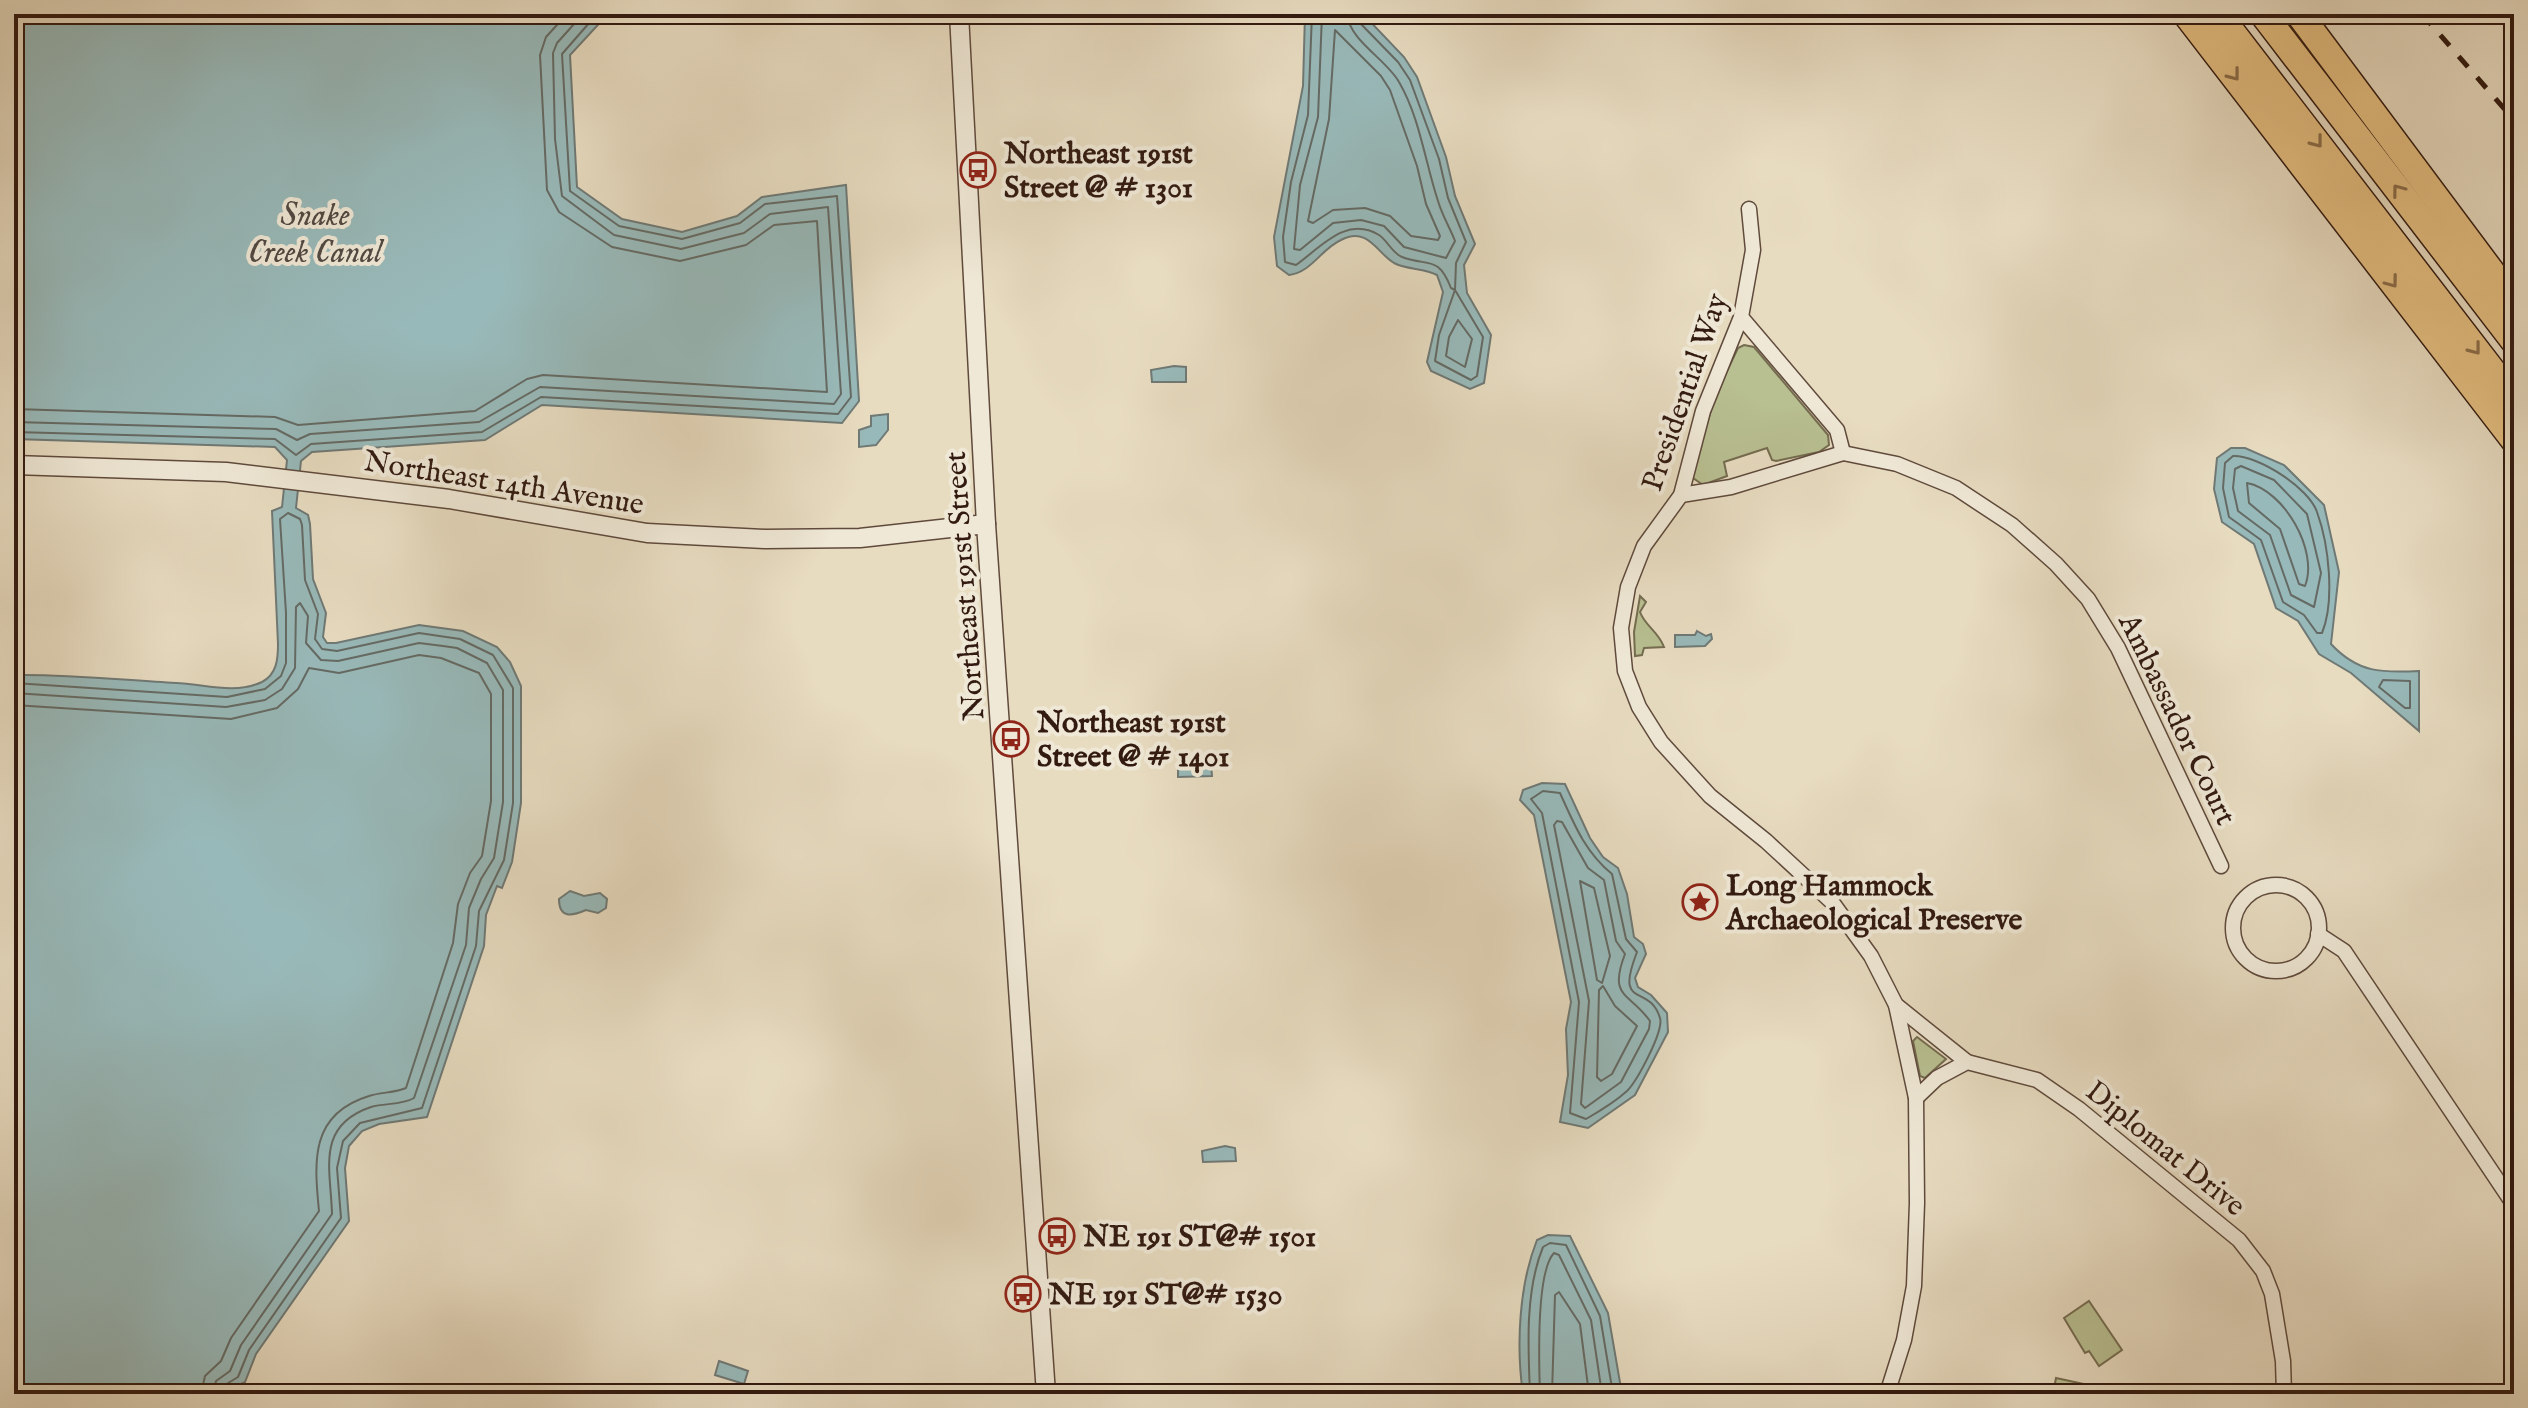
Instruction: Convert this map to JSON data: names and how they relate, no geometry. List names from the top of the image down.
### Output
{
  "streets": {
    "street": [
      "Presidential Way",
      "Northeast 14th Avenue",
      "Northeast 191st Street",
      "Ambassador Court",
      "Diplomat Drive"
    ]
  },
  "crossings": [
    ["Presidential Way", "Ambassador Court"],
    ["Presidential Way", "Diplomat Drive"],
    ["Northeast 14th Avenue", "Northeast 191st Street"]
  ],
  "water": ["Snake Creek Canal"],
  "places": {
    "bus stop": [
      "Northeast 191st Street @ # 1301",
      "Northeast 191st Street @ # 1401",
      "NE 191 ST@# 1501",
      "NE 191 ST@# 1530"
    ],
    "place": ["Long Hammock Archaeological Preserve"]
  }
}
